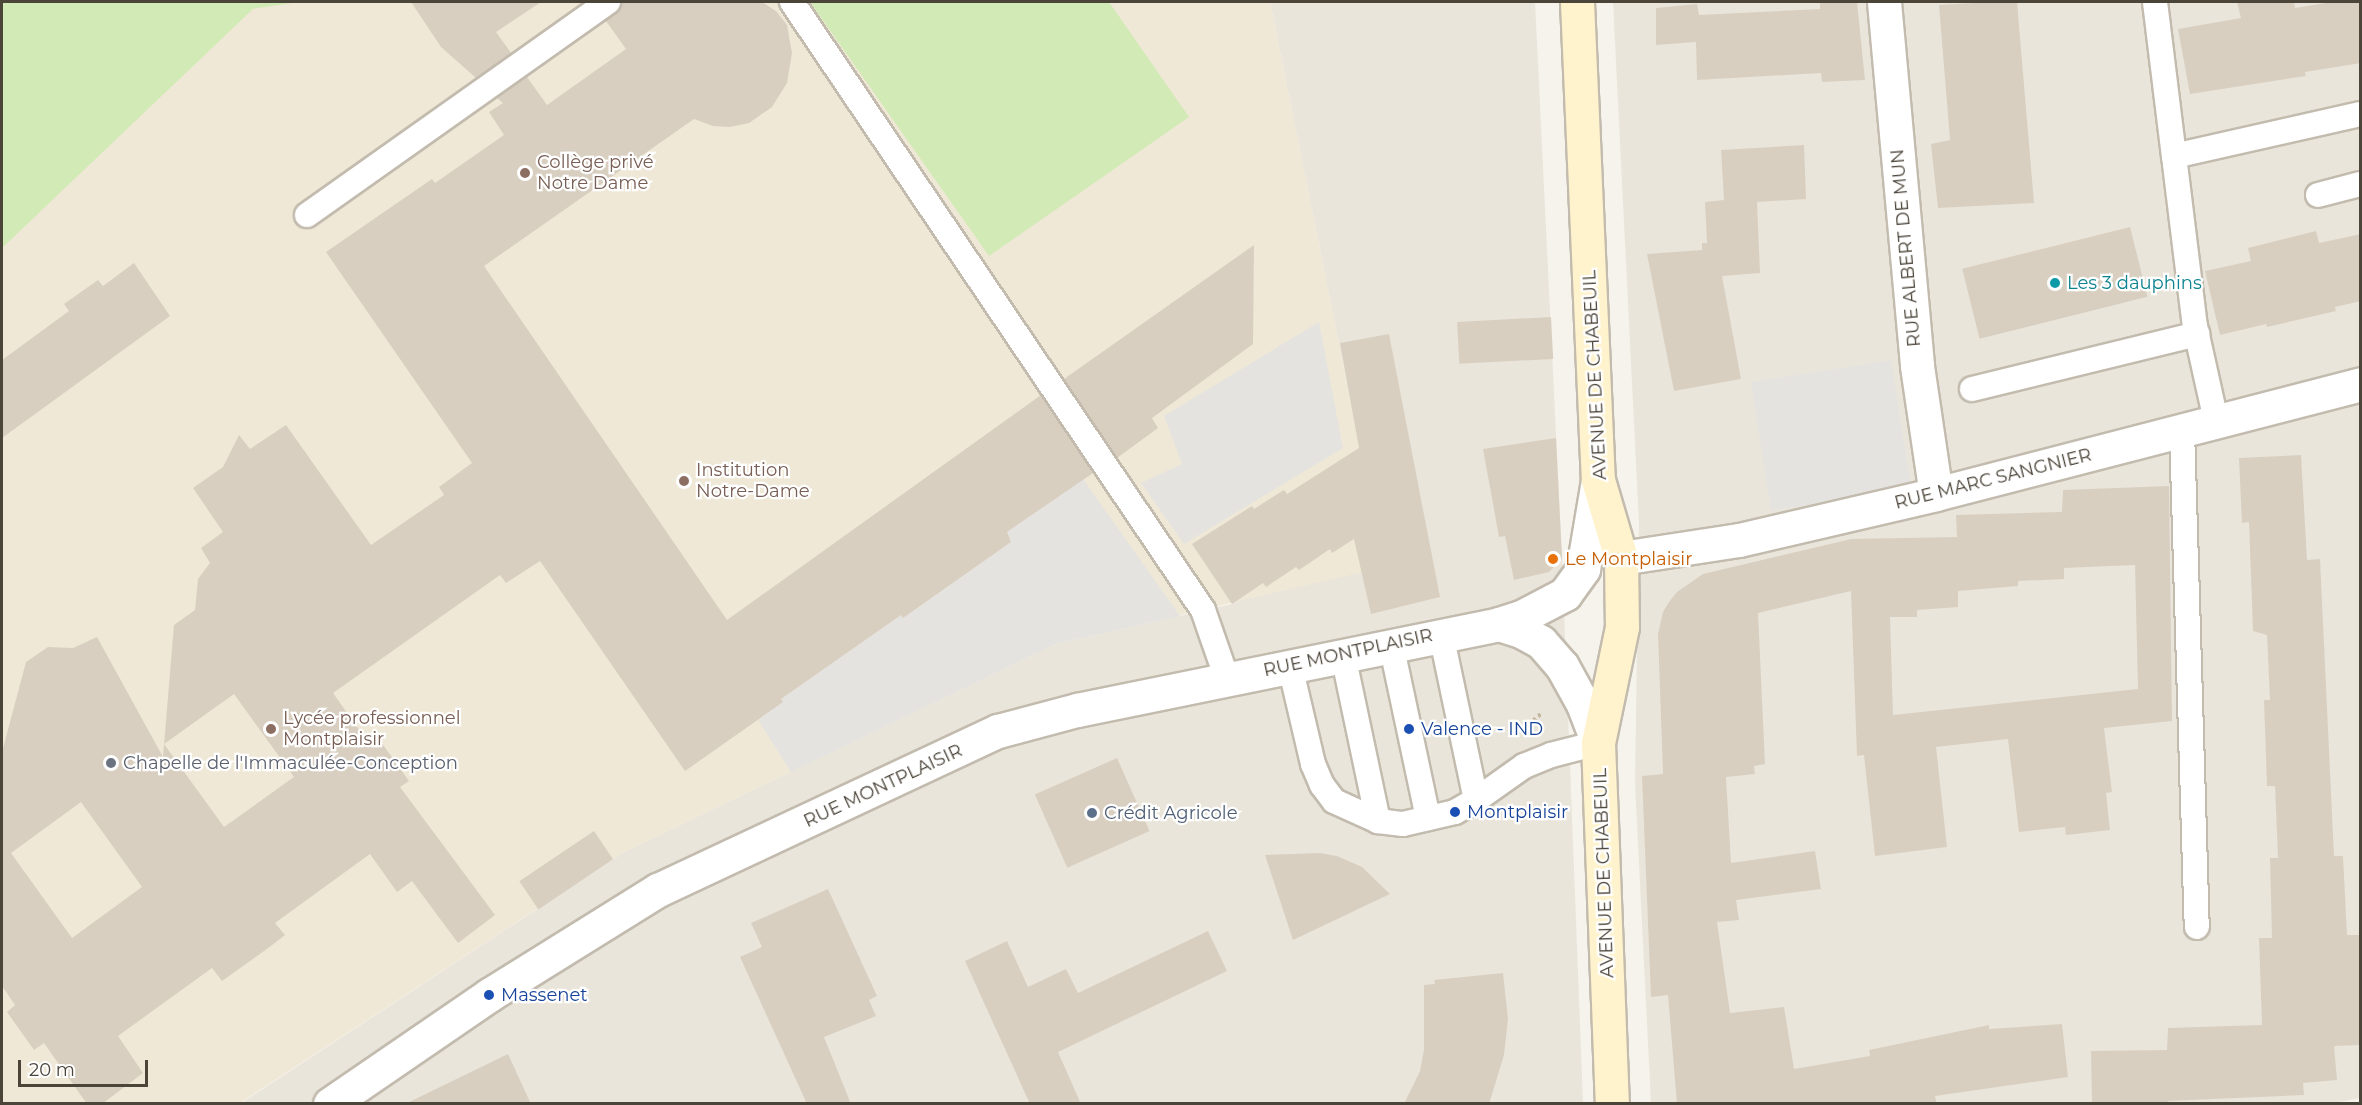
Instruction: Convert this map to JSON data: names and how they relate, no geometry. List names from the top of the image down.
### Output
{
  "streets": {
    "main road": ["AVENUE DE CHABEUIL"],
    "street": ["RUE ALBERT DE MUN", "RUE MARC SANGNIER", "RUE MONTPLAISIR"]
  },
  "crossings": [
    ["RUE ALBERT DE MUN", "RUE MARC SANGNIER"],
    ["AVENUE DE CHABEUIL", "RUE MARC SANGNIER"],
    ["AVENUE DE CHABEUIL", "RUE MONTPLAISIR"]
  ],
  "places": [
    "Collège privé Notre Dame",
    "Les 3 dauphins",
    "Institution Notre-Dame",
    "Le Montplaisir",
    "Lycée professionnel Montplaisir",
    "Valence - IND",
    "Chapelle de l'Immaculée-Conception",
    "Montplaisir",
    "Crédit Agricole",
    "Massenet"
  ],
  "scale_bar": "20 m"
}
